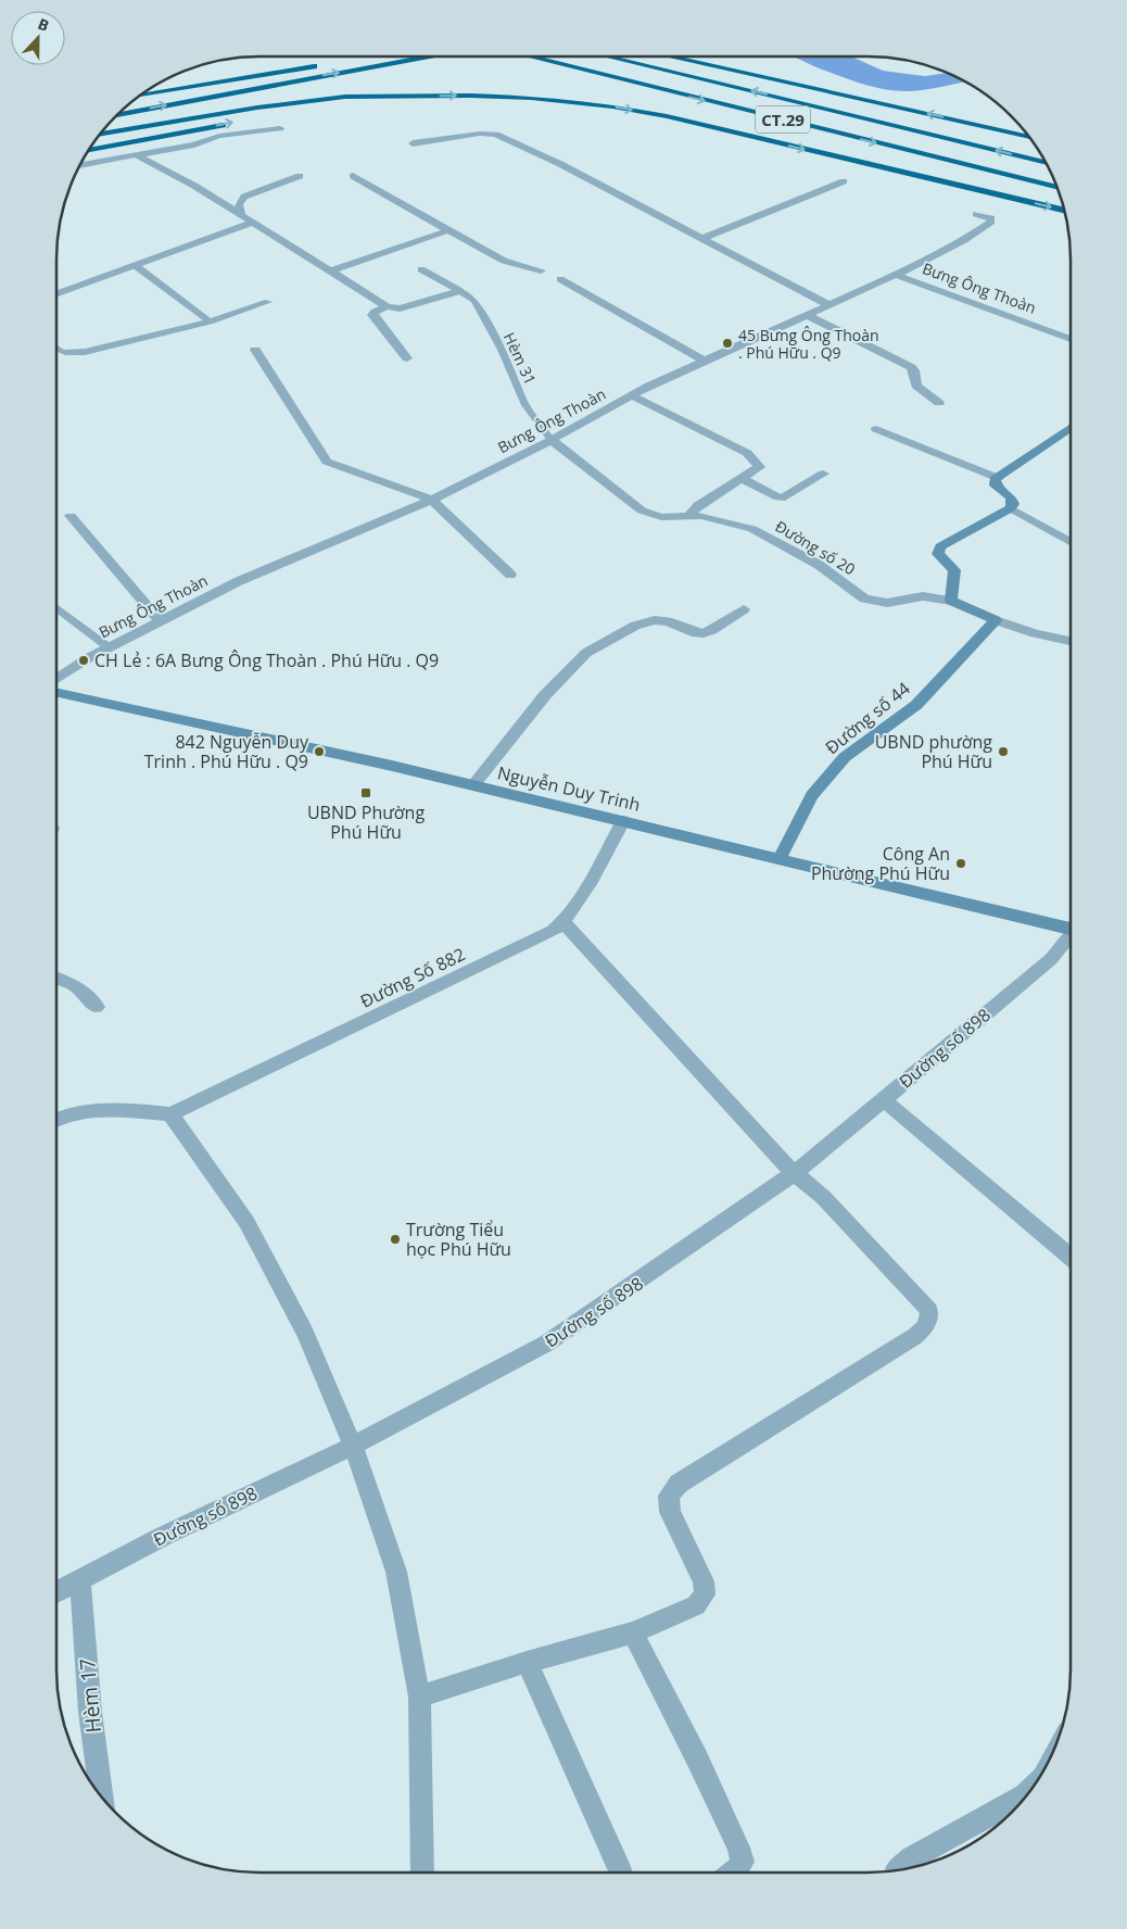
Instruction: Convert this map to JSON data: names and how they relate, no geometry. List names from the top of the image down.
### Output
{
  "streets": {
    "highway": ["CT.29"],
    "main road": ["Đường số 20", "Đường số 44", "Nguyễn Duy Trinh"],
    "street": [
      "Bưng Ông Thoàn",
      "Đường Số 882",
      "Đường số 898",
      "Hèm 17"
    ],
    "lane": ["Hèm 31"]
  },
  "crossings": [
    ["Bưng Ông Thoàn", "Hèm 31"],
    ["Bưng Ông Thoàn", "Đường số 20"],
    ["Hèm 31", "Đường số 20"],
    ["Đường số 20", "Đường số 44"],
    ["Đường số 44", "Nguyễn Duy Trinh"],
    ["Đường số 898", "Hèm 17"]
  ],
  "places": {
    "other": [
      "45 Bưng Ông Thoàn . Phú Hữu . Q9",
      "CH Lẻ : 6A Bưng Ông Thoàn . Phú Hữu . Q9",
      "842 Nguyễn Duy Trinh . Phú Hữu . Q9",
      "UBND phường Phú Hữu",
      "Công An Phường Phú Hữu",
      "Trường Tiểu học Phú Hữu"
    ],
    "transit": ["UBND Phường Phú Hữu"]
  },
  "north": "top"
}
